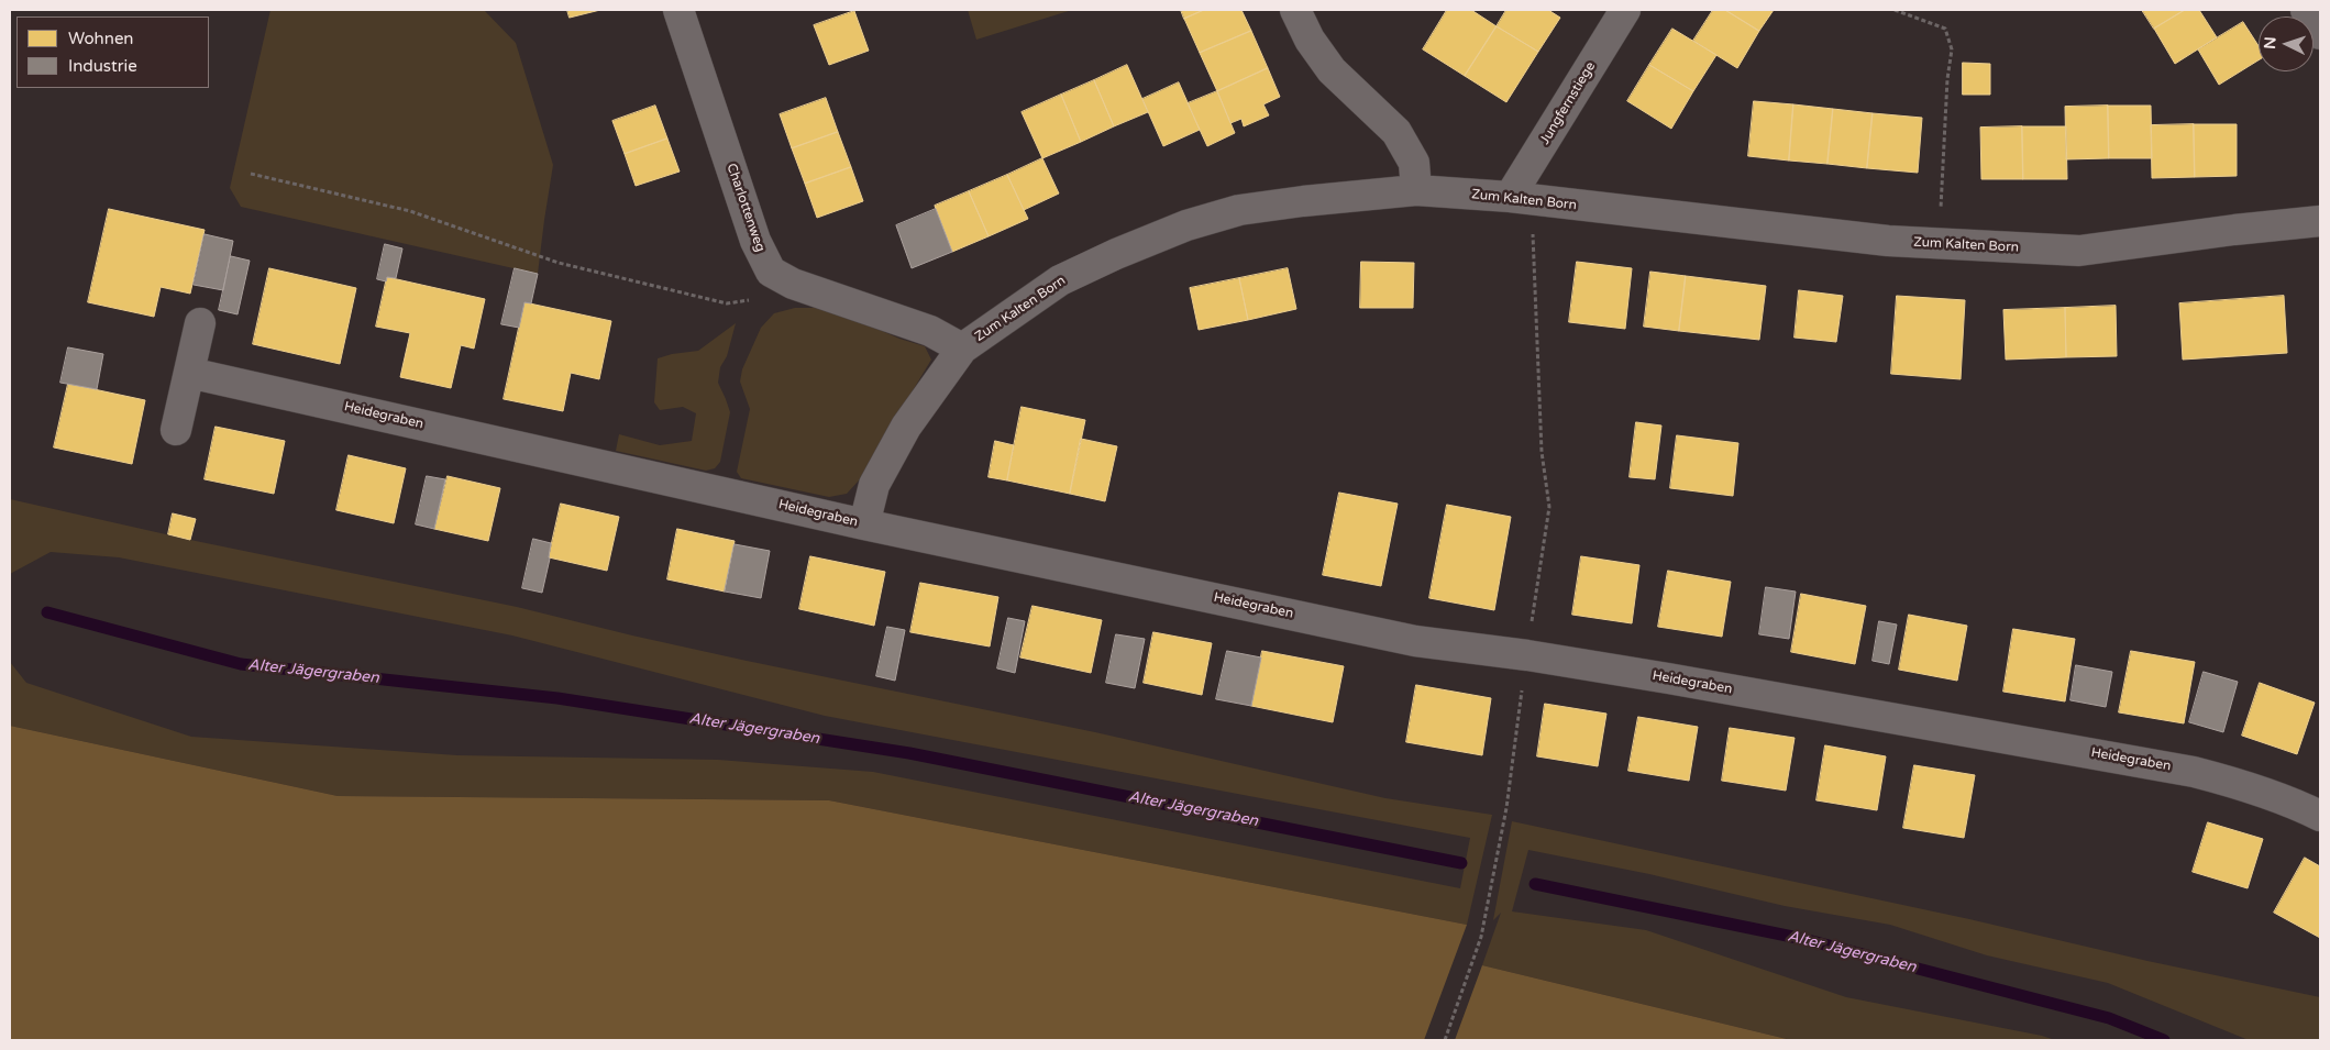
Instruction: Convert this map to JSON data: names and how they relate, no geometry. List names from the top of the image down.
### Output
{
  "streets": {
    "street": [
      "Jungfernstiege",
      "Zum Kalten Born",
      "Charlottenweg",
      "Heidegraben"
    ]
  },
  "crossings": [
    ["Jungfernstiege", "Zum Kalten Born"],
    ["Zum Kalten Born", "Charlottenweg"],
    ["Zum Kalten Born", "Heidegraben"]
  ],
  "water": ["Alter Jägergraben"],
  "legend": ["Wohnen", "Industrie"],
  "north": "left"
}
